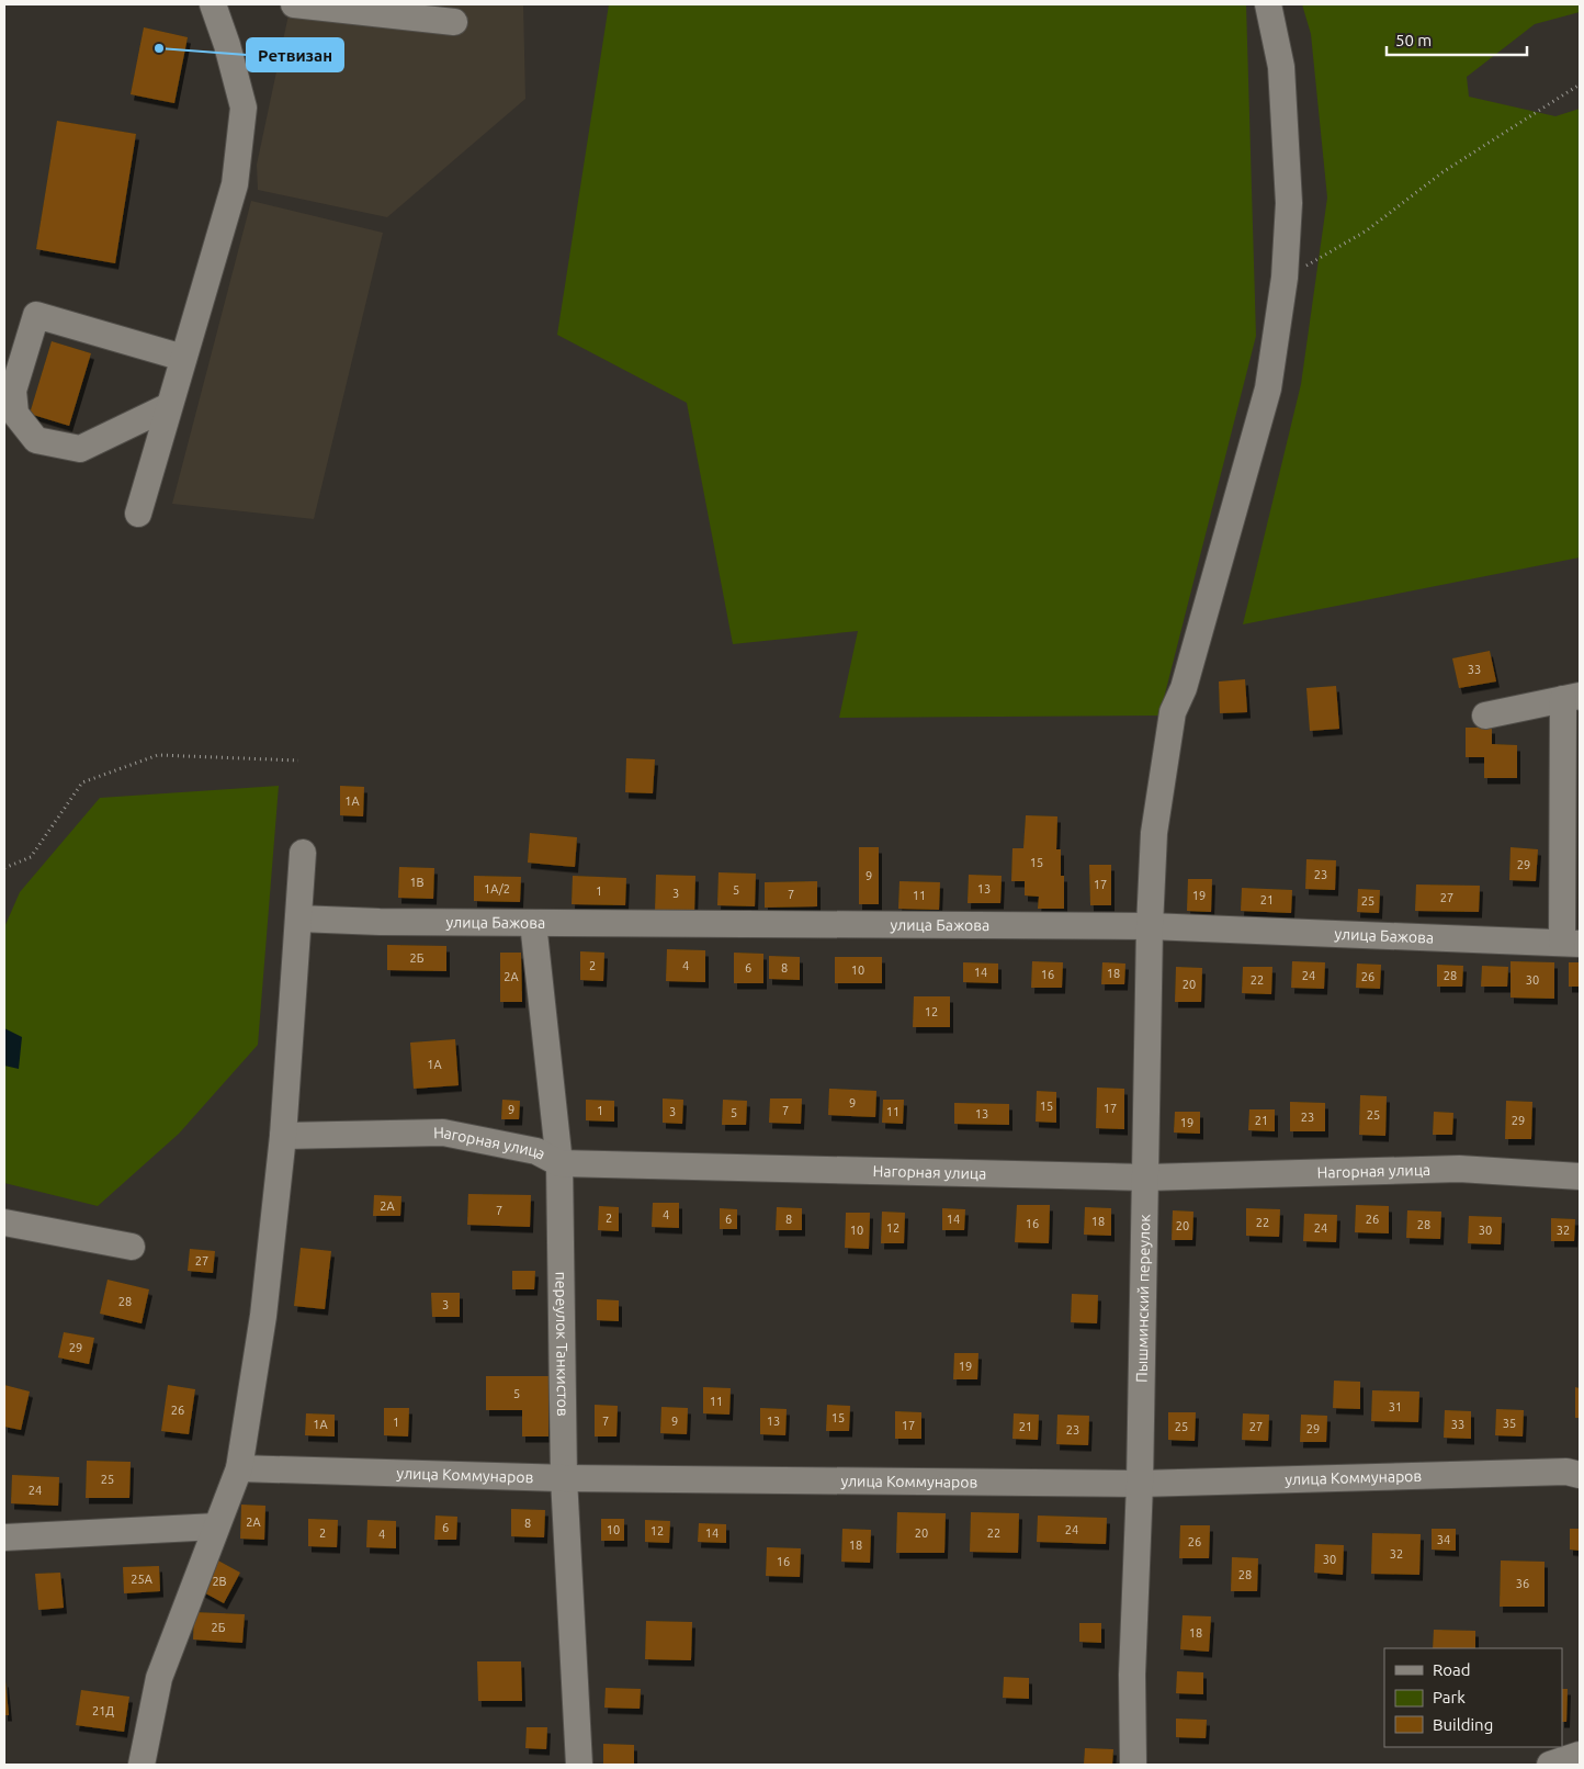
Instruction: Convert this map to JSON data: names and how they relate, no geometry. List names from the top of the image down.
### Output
{
  "streets": {
    "street": [
      "улица Бажова",
      "Нагорная улица",
      "Пышминский переулок",
      "переулок Танкистов",
      "улица Коммунаров"
    ]
  },
  "crossings": [
    ["улица Бажова", "Пышминский переулок"],
    ["улица Бажова", "переулок Танкистов"],
    ["Нагорная улица", "Пышминский переулок"],
    ["Нагорная улица", "переулок Танкистов"],
    ["Пышминский переулок", "улица Коммунаров"],
    ["переулок Танкистов", "улица Коммунаров"]
  ],
  "places": ["Ретвизан"],
  "house_numbers": [
    "33",
    "1А",
    "15",
    "29",
    "23",
    "9",
    "1В",
    "17",
    "1А/2",
    "13",
    "5",
    "1",
    "3",
    "7",
    "11",
    "19",
    "27",
    "21",
    "25",
    "2Б",
    "2",
    "4",
    "6",
    "8",
    "10",
    "14",
    "18",
    "16",
    "24",
    "28",
    "2А",
    "26",
    "22",
    "30",
    "20",
    "12",
    "1А",
    "9",
    "15",
    "17",
    "9",
    "1",
    "7",
    "3",
    "11",
    "5",
    "13",
    "25",
    "23",
    "21",
    "29",
    "19",
    "2А",
    "7",
    "4",
    "2",
    "6",
    "8",
    "14",
    "26",
    "18",
    "22",
    "16",
    "28",
    "20",
    "12",
    "24",
    "10",
    "30",
    "32",
    "27",
    "28",
    "3",
    "29",
    "19",
    "5",
    "11",
    "31",
    "26",
    "15",
    "7",
    "9",
    "13",
    "1",
    "35",
    "1А",
    "33",
    "17",
    "21",
    "25",
    "27",
    "29",
    "23",
    "25",
    "24",
    "2А",
    "8",
    "6",
    "10",
    "24",
    "12",
    "2",
    "14",
    "20",
    "22",
    "4",
    "34",
    "26",
    "18",
    "32",
    "30",
    "16",
    "28",
    "25А",
    "2В",
    "36",
    "2Б",
    "18",
    "21Д"
  ],
  "legend": ["Road", "Park", "Building"],
  "scale_bar": "50 m"
}
